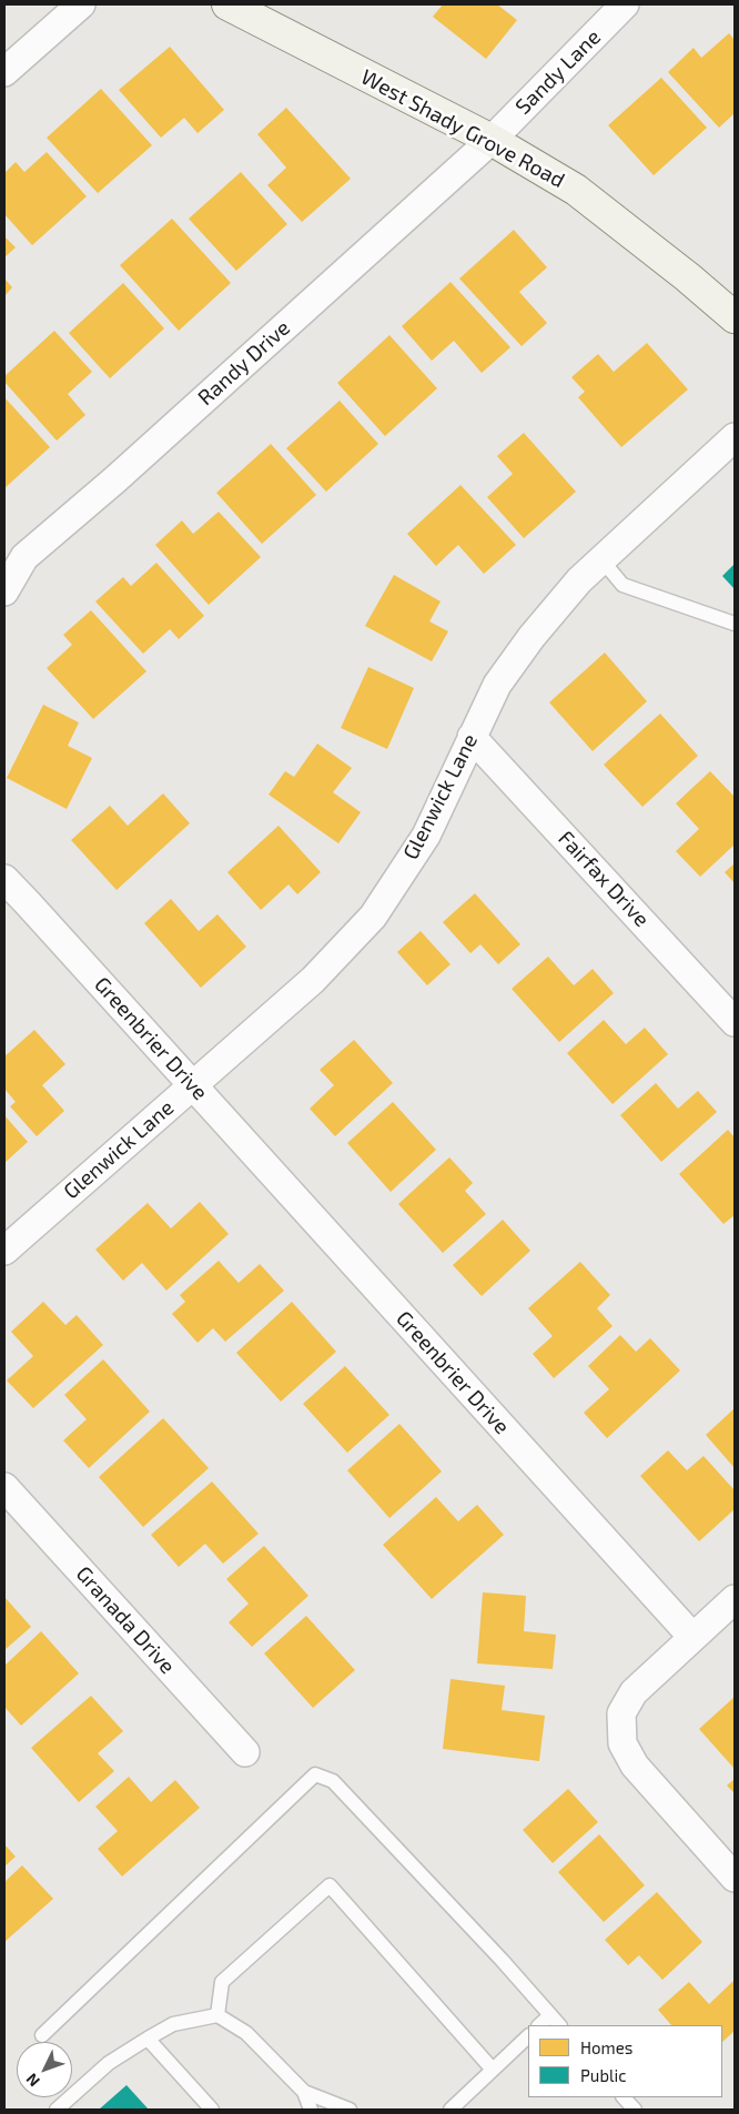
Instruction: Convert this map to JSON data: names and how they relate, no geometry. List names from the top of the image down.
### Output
{
  "streets": {
    "main road": ["West Shady Grove Road"],
    "street": [
      "Sandy Lane",
      "Randy Drive",
      "Glenwick Lane",
      "Fairfax Drive",
      "Greenbrier Drive",
      "Granada Drive"
    ]
  },
  "crossings": [
    ["Sandy Lane", "West Shady Grove Road"],
    ["Sandy Lane", "Randy Drive"],
    ["West Shady Grove Road", "Randy Drive"],
    ["Glenwick Lane", "Fairfax Drive"],
    ["Glenwick Lane", "Greenbrier Drive"]
  ],
  "legend": ["Homes", "Public"],
  "north": "bottom left"
}
